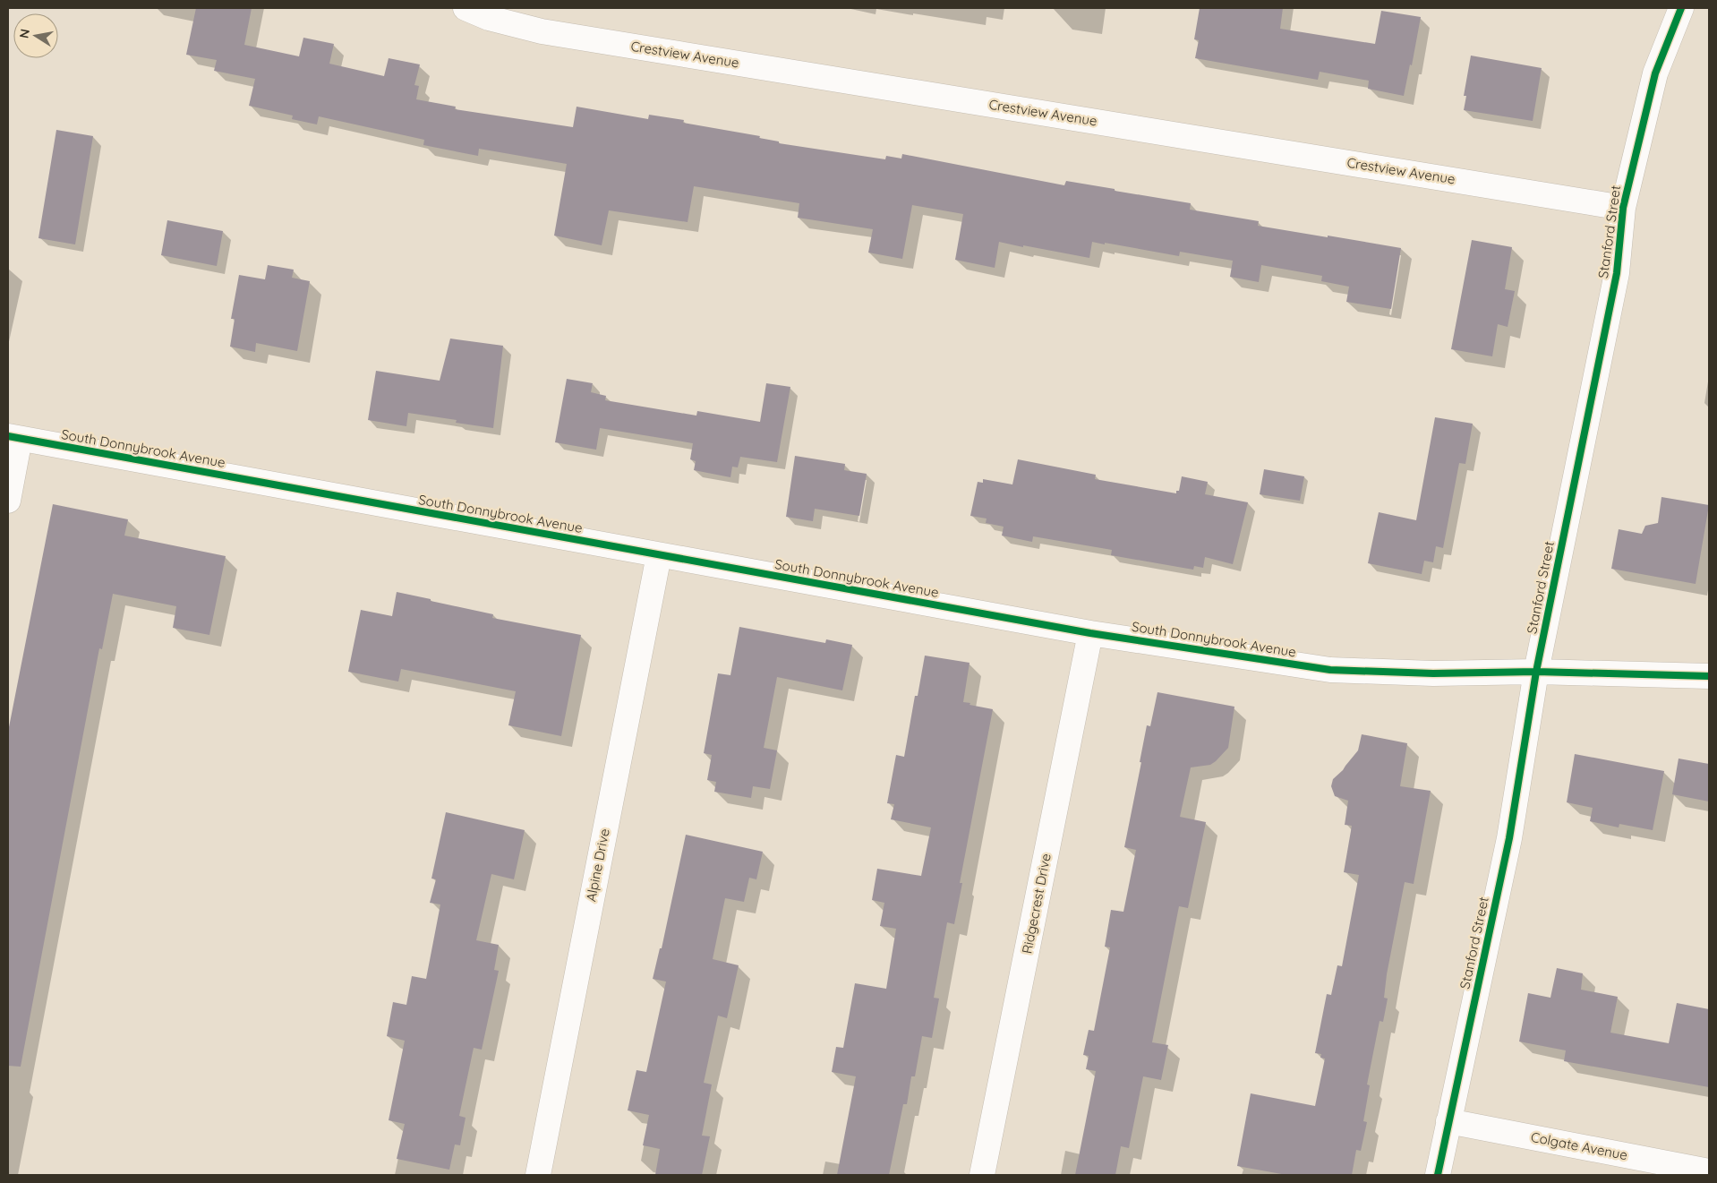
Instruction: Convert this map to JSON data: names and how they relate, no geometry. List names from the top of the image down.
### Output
{
  "streets": {
    "street": [
      "Crestview Avenue",
      "Stanford Street",
      "South Donnybrook Avenue",
      "Alpine Drive",
      "Ridgecrest Drive",
      "Colgate Avenue"
    ]
  },
  "crossings": [
    ["Crestview Avenue", "Stanford Street"],
    ["Stanford Street", "South Donnybrook Avenue"],
    ["Stanford Street", "Colgate Avenue"],
    ["South Donnybrook Avenue", "Alpine Drive"],
    ["South Donnybrook Avenue", "Ridgecrest Drive"]
  ],
  "north": "left"
}
